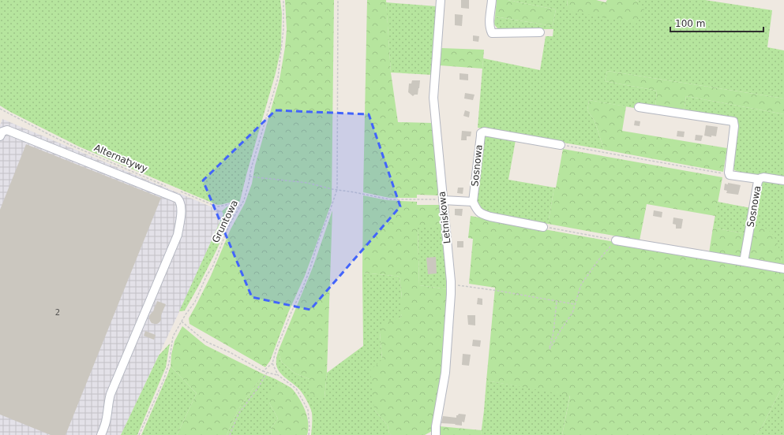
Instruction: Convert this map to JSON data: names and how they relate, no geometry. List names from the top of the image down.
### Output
{
  "streets": {
    "street": ["Sosnowa", "Letniskowa"],
    "path": ["Alternatywy", "Gruntowa"]
  },
  "house_numbers": ["2"],
  "scale_bar": "100 m"
}
